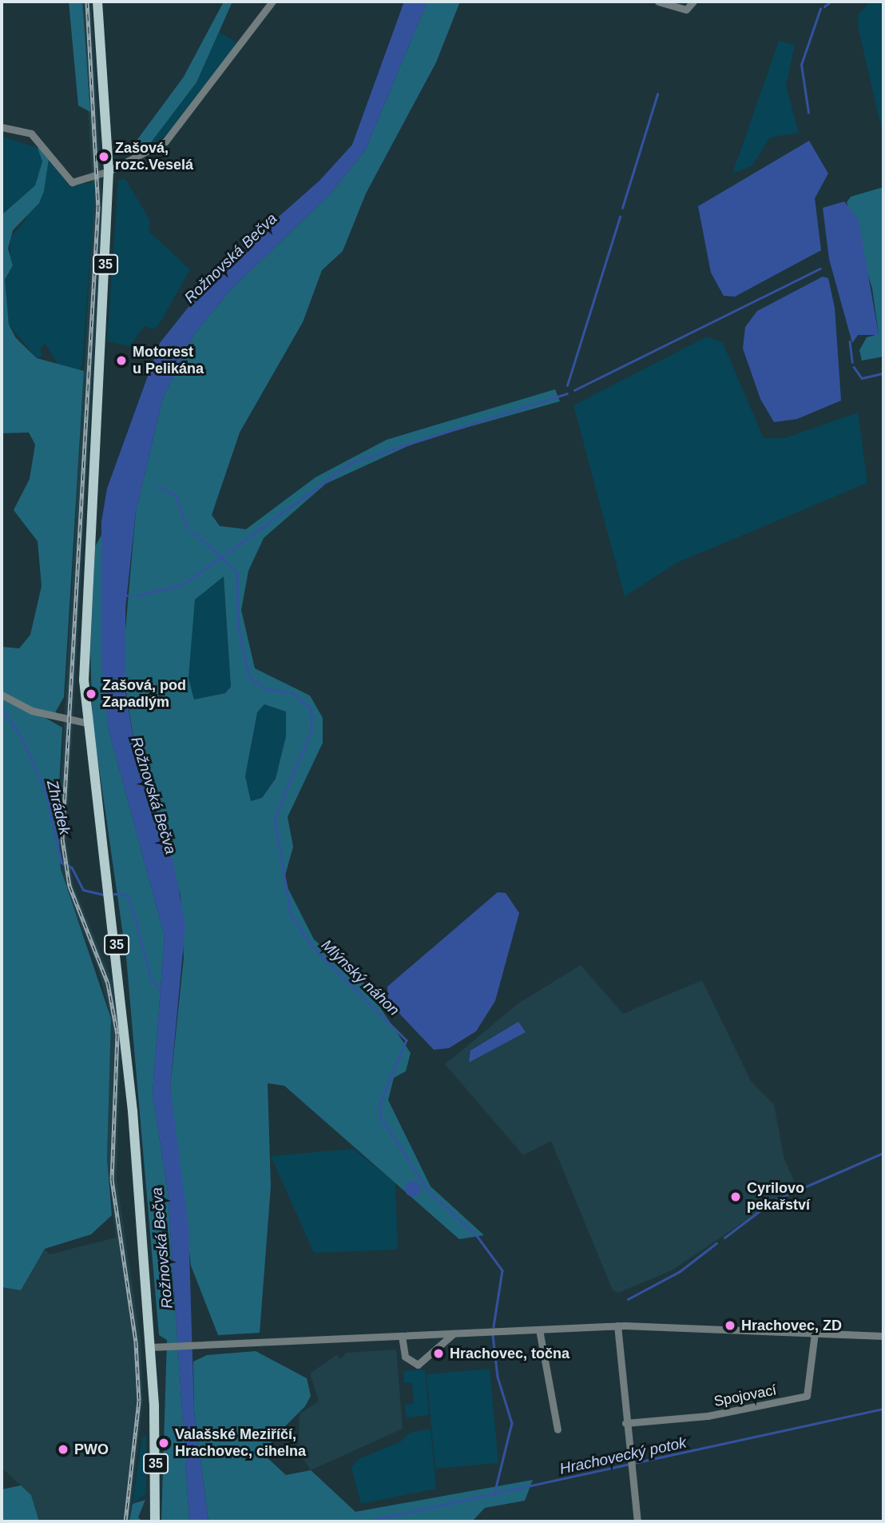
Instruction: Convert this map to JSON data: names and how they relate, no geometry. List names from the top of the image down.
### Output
{
  "streets": {
    "main road": ["35"],
    "street": ["Spojovací"]
  },
  "water": [
    "Rožnovská Bečva",
    "Zhrádek",
    "Mlýnský náhon",
    "Hrachovecký potok"
  ],
  "places": [
    "Zašová, rozc.Veselá",
    "Motorest u Pelikána",
    "Zašová, pod Zapadlým",
    "Cyrilovo pekařství",
    "Hrachovec, ZD",
    "Hrachovec, točna",
    "Valašské Meziříčí, Hrachovec, cihelna",
    "PWO"
  ]
}
